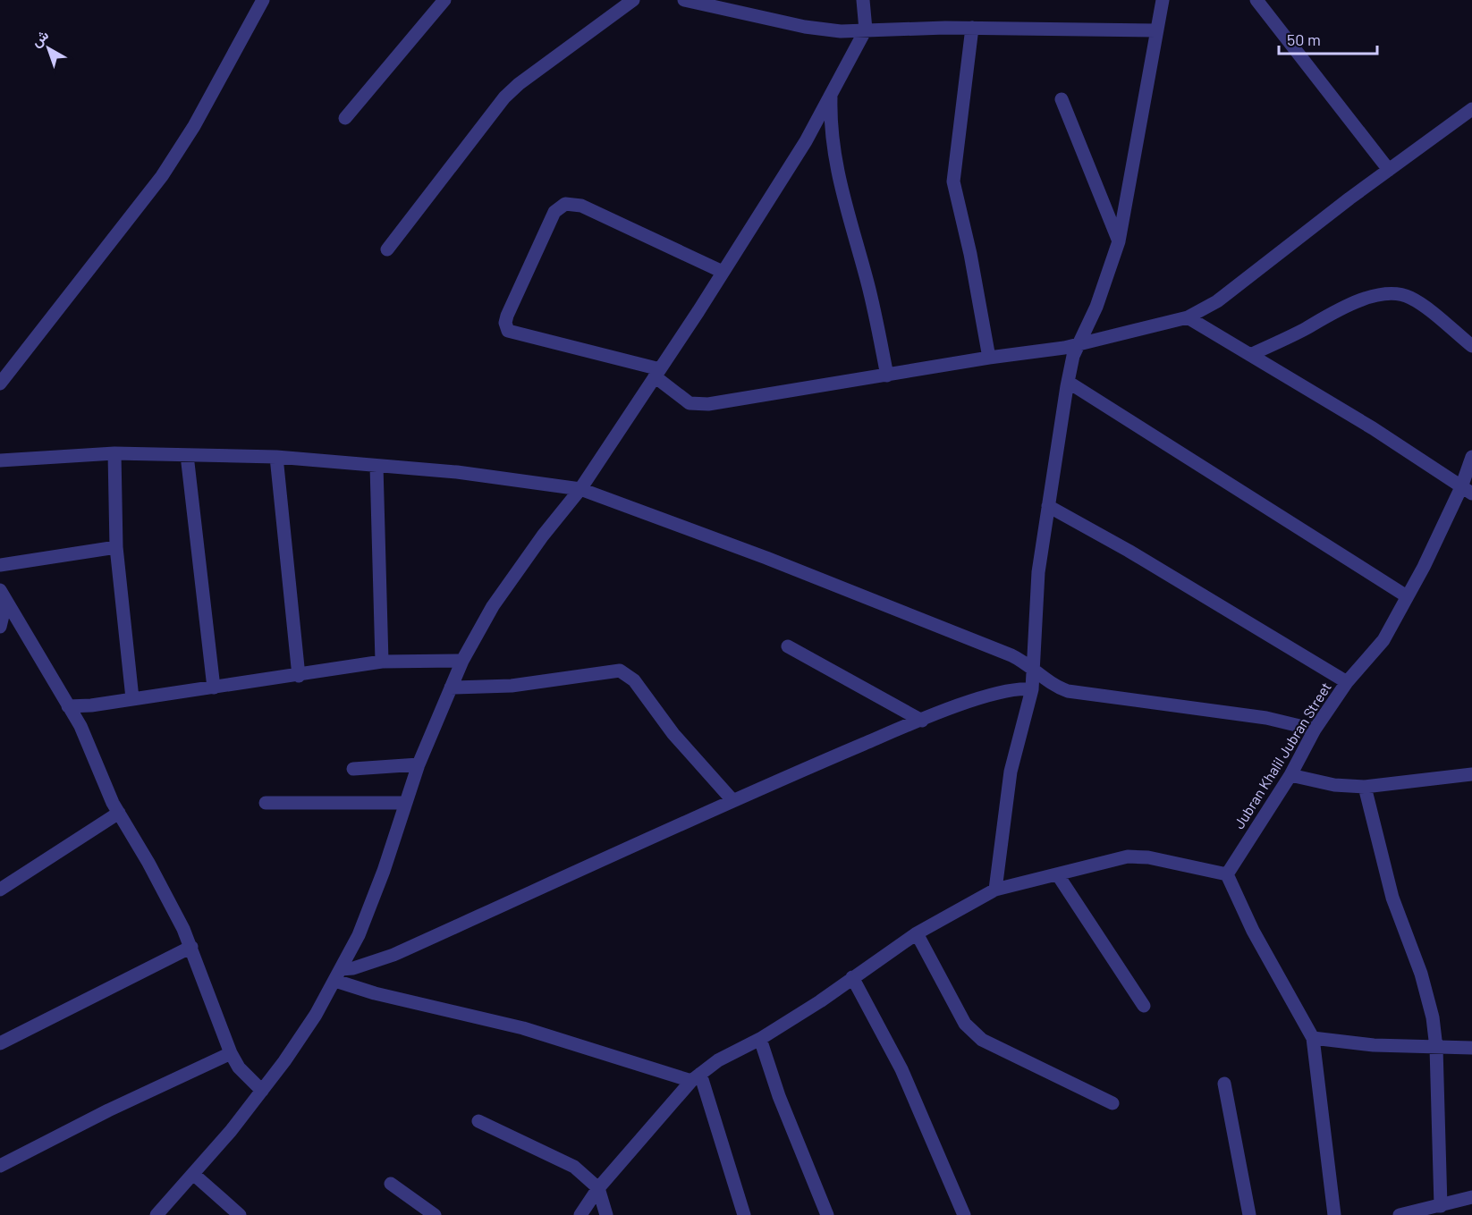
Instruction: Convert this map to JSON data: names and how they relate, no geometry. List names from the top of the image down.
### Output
{
  "streets": {
    "street": ["Jubran Khalil Jubran Street"]
  },
  "scale_bar": "50 m",
  "north": "top left"
}
